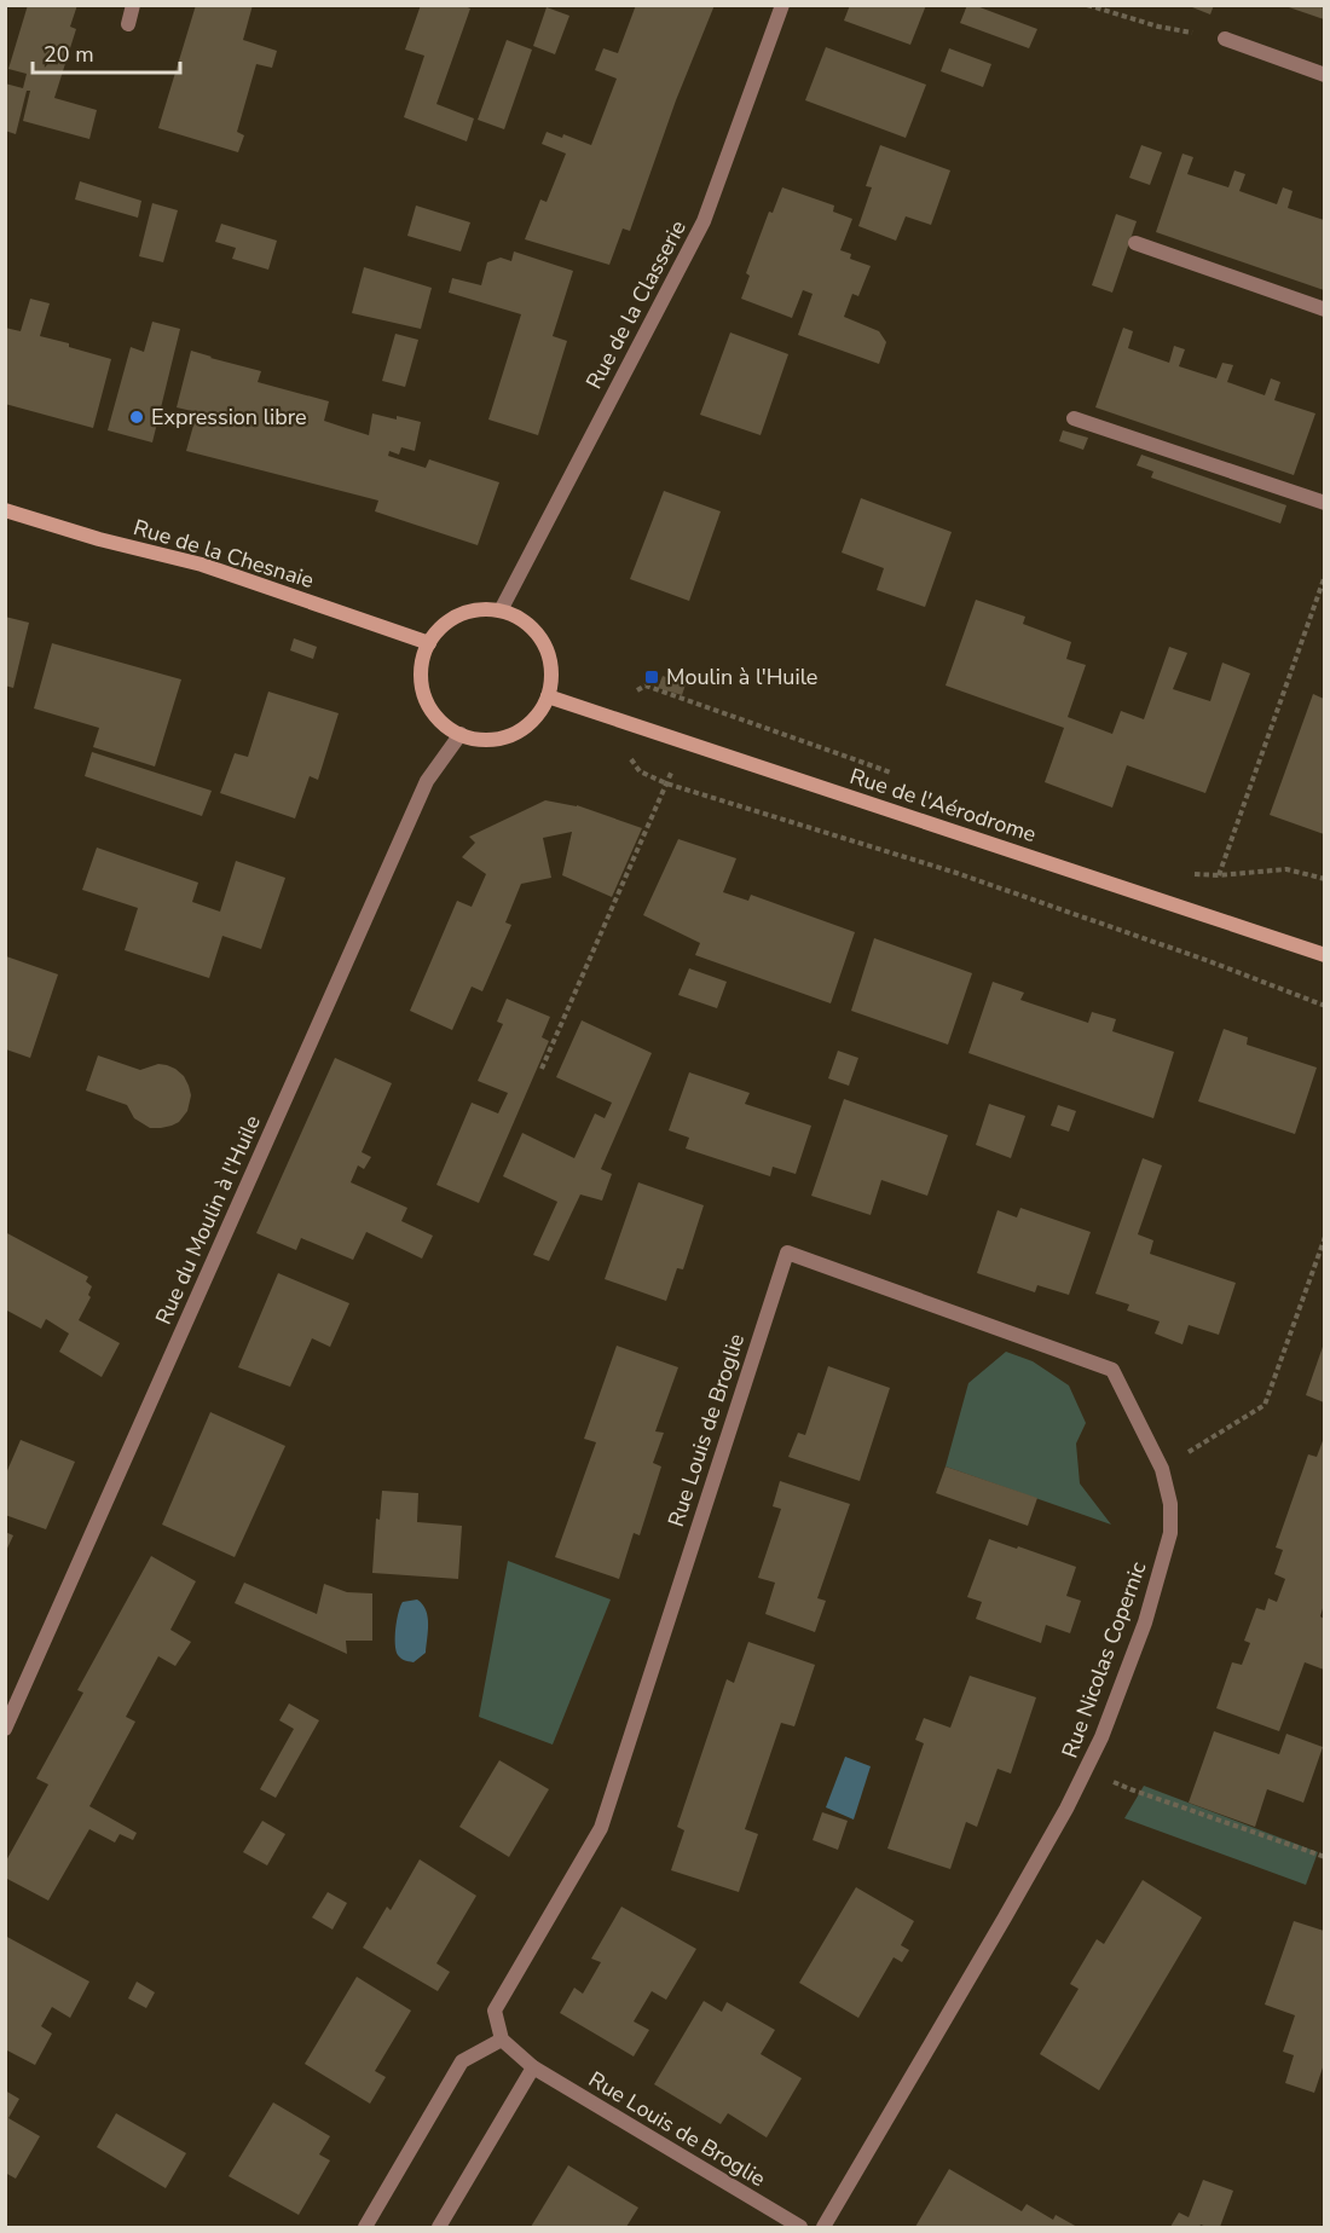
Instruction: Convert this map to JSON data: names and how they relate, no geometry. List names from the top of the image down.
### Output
{
  "streets": {
    "street": [
      "Rue de la Classerie",
      "Rue de la Chesnaie",
      "Rue de l'Aérodrome",
      "Rue du Moulin à l'Huile",
      "Rue Louis de Broglie",
      "Rue Nicolas Copernic"
    ]
  },
  "crossings": [
    ["Rue de la Classerie", "Rue de la Chesnaie"],
    ["Rue de la Classerie", "Rue de l'Aérodrome"],
    ["Rue de la Classerie", "Rue du Moulin à l'Huile"],
    ["Rue de la Chesnaie", "Rue de l'Aérodrome"],
    ["Rue de la Chesnaie", "Rue du Moulin à l'Huile"],
    ["Rue de l'Aérodrome", "Rue du Moulin à l'Huile"],
    ["Rue Louis de Broglie", "Rue Nicolas Copernic"]
  ],
  "places": {
    "other": ["Expression libre"],
    "transit": ["Moulin à l'Huile"]
  },
  "scale_bar": "20 m"
}
